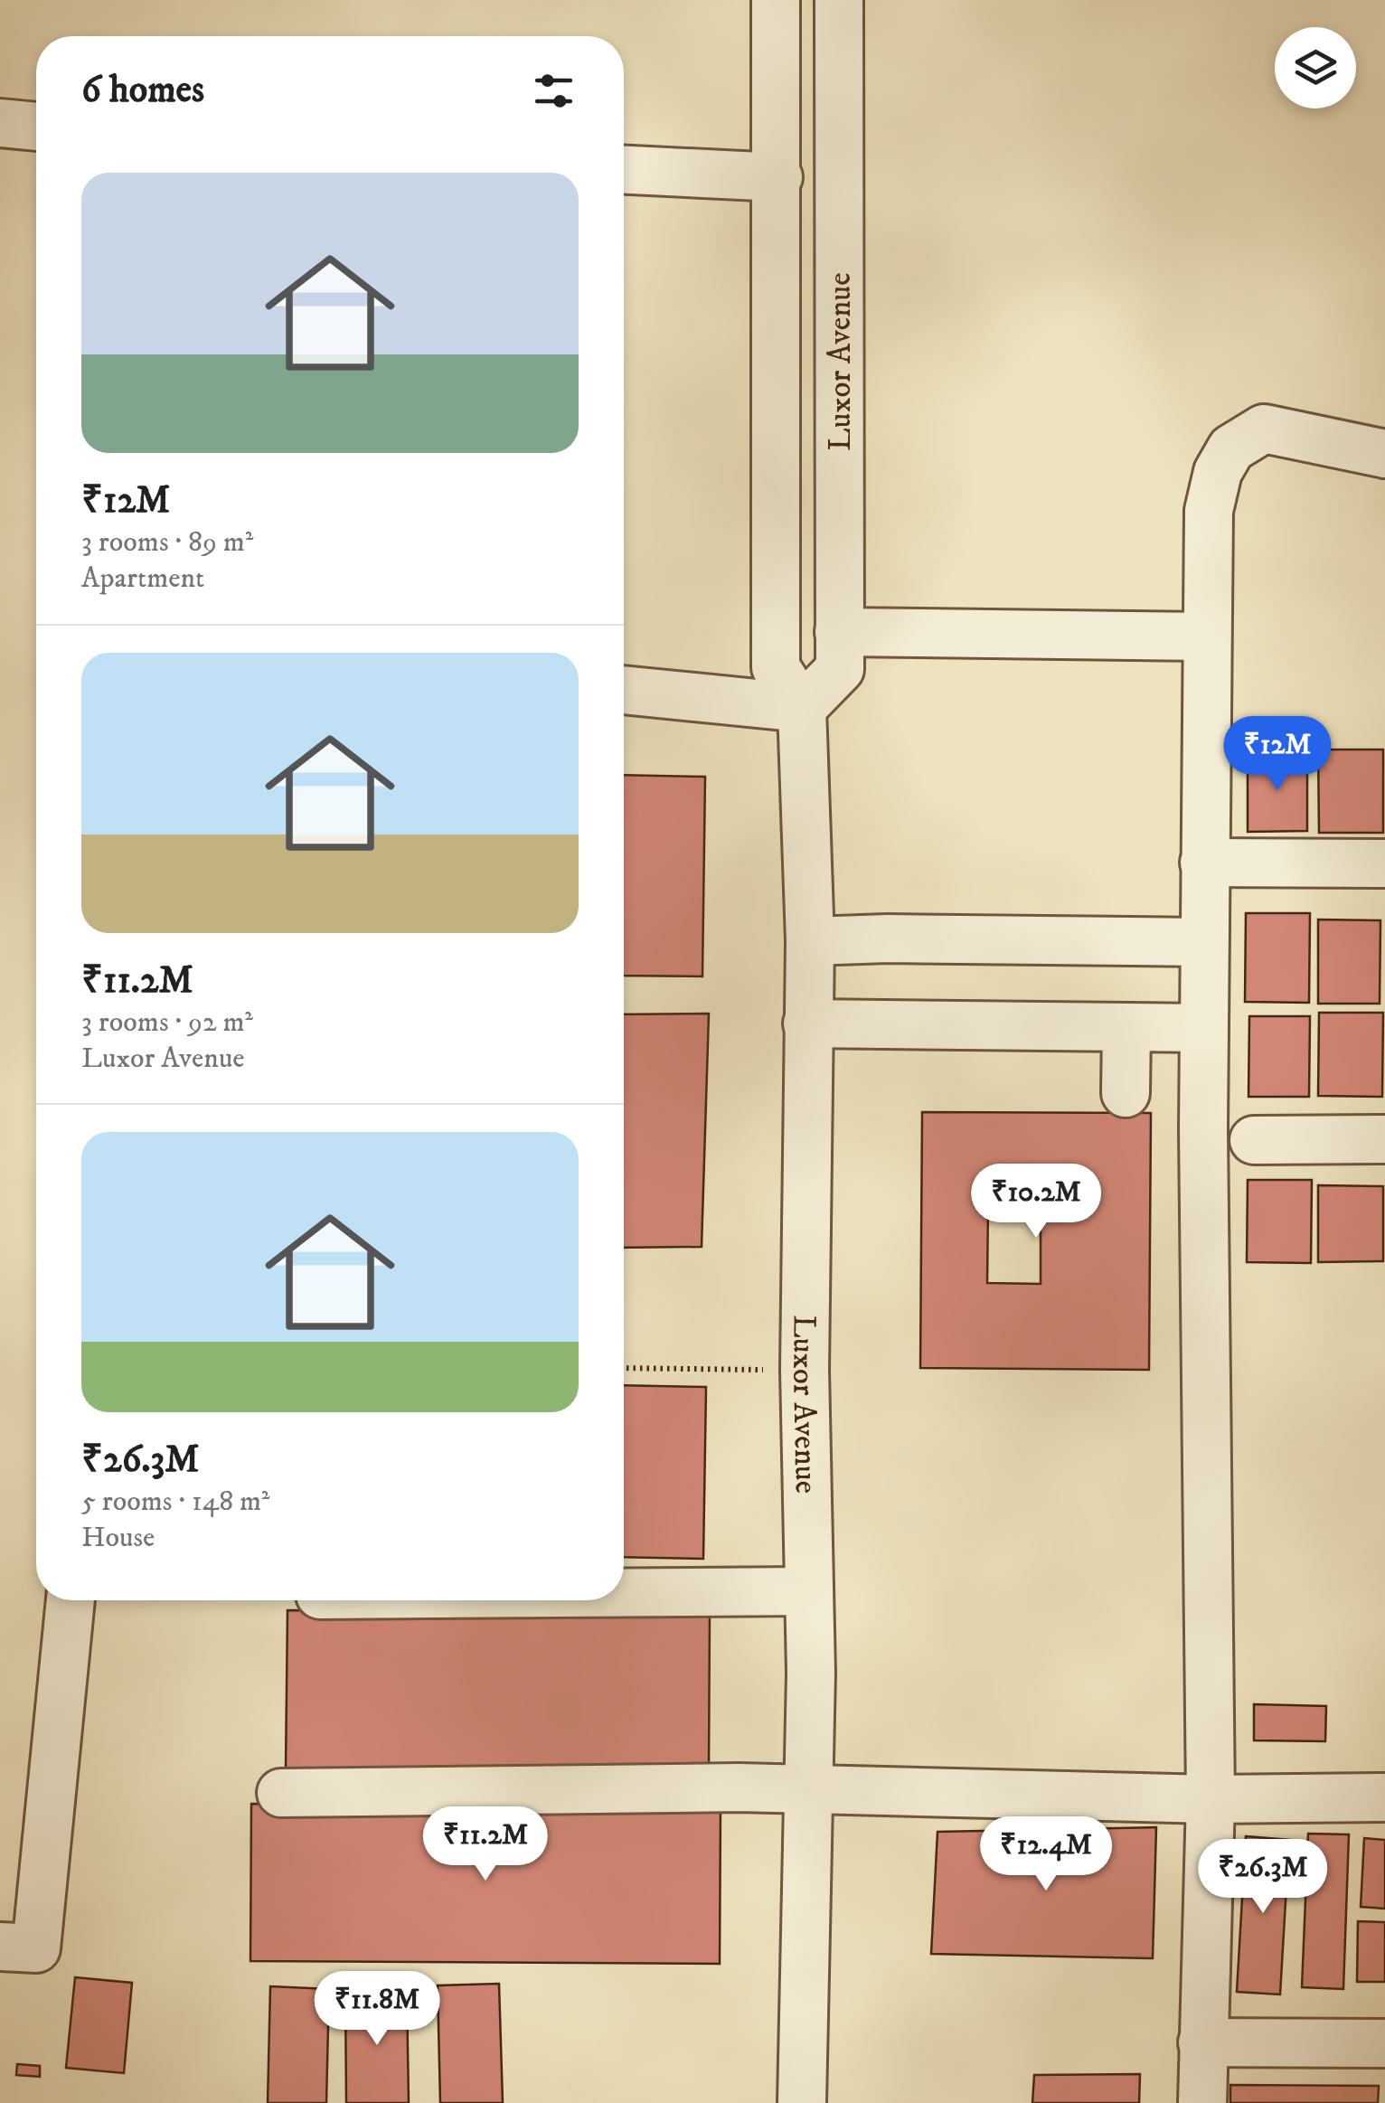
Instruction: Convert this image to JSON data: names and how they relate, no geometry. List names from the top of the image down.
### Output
{
  "streets": {
    "street": ["Luxor Avenue"]
  },
  "page": {
    "heading": "6 homes",
    "list": [
      {
        "name": "₹12M",
        "note": "3 rooms · 89 m² · Apartment"
      },
      {
        "name": "₹11.2M",
        "note": "3 rooms · 92 m² · Luxor Avenue"
      },
      {
        "name": "₹26.3M",
        "note": "5 rooms · 148 m² · House"
      }
    ],
    "price": [
      "₹12M",
      "₹10.2M",
      "₹11.2M",
      "₹12.4M",
      "₹26.3M",
      "₹11.8M"
    ]
  }
}
